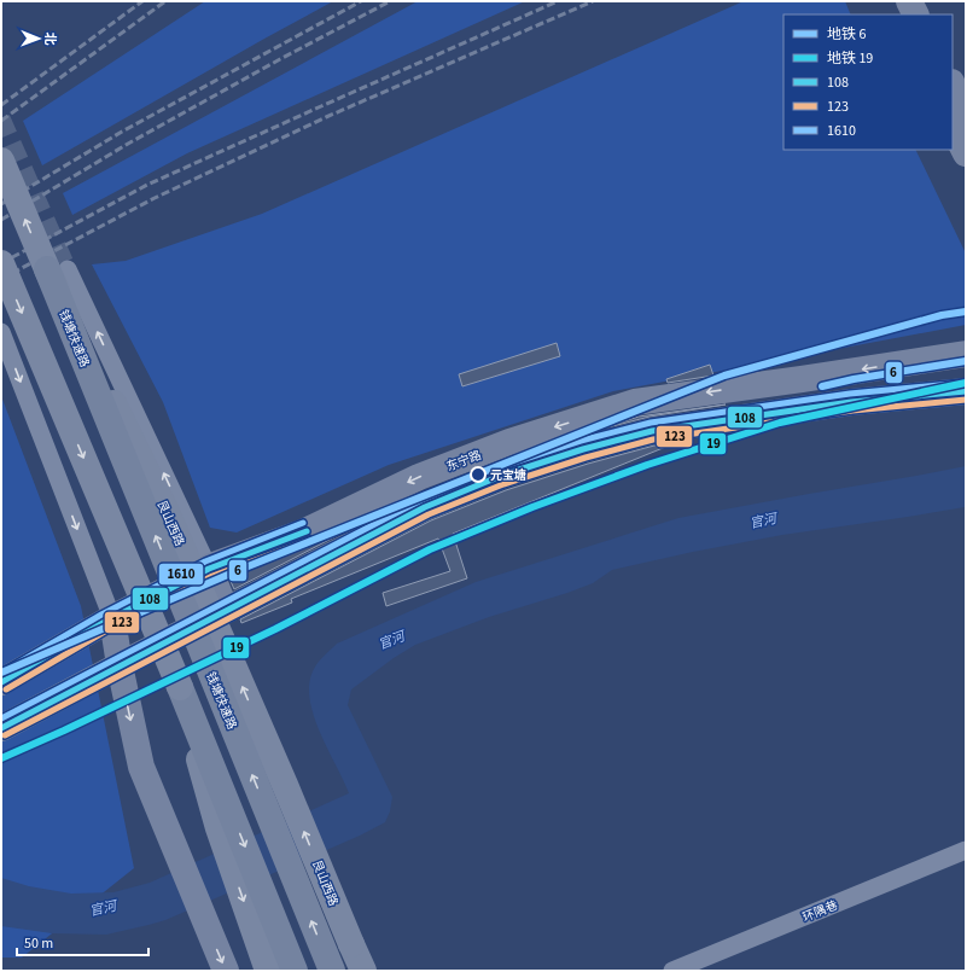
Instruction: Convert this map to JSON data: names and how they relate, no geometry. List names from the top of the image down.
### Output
{
  "streets": {
    "highway": ["钱塘快速路"],
    "main road": ["东宁路", "艮山西路"],
    "street": ["环隅巷"]
  },
  "crossings": [
    ["钱塘快速路", "艮山西路"],
    ["东宁路", "艮山西路"]
  ],
  "water": ["官河"],
  "places": ["元宝塘"],
  "lines": [
    "metro line 6",
    "metro line 19",
    "transit line 1610",
    "transit line 108",
    "transit line 123"
  ],
  "legend": [
    "地铁 6",
    "地铁 19",
    "108",
    "123",
    "1610"
  ],
  "scale_bar": "50 m",
  "north": "right"
}
